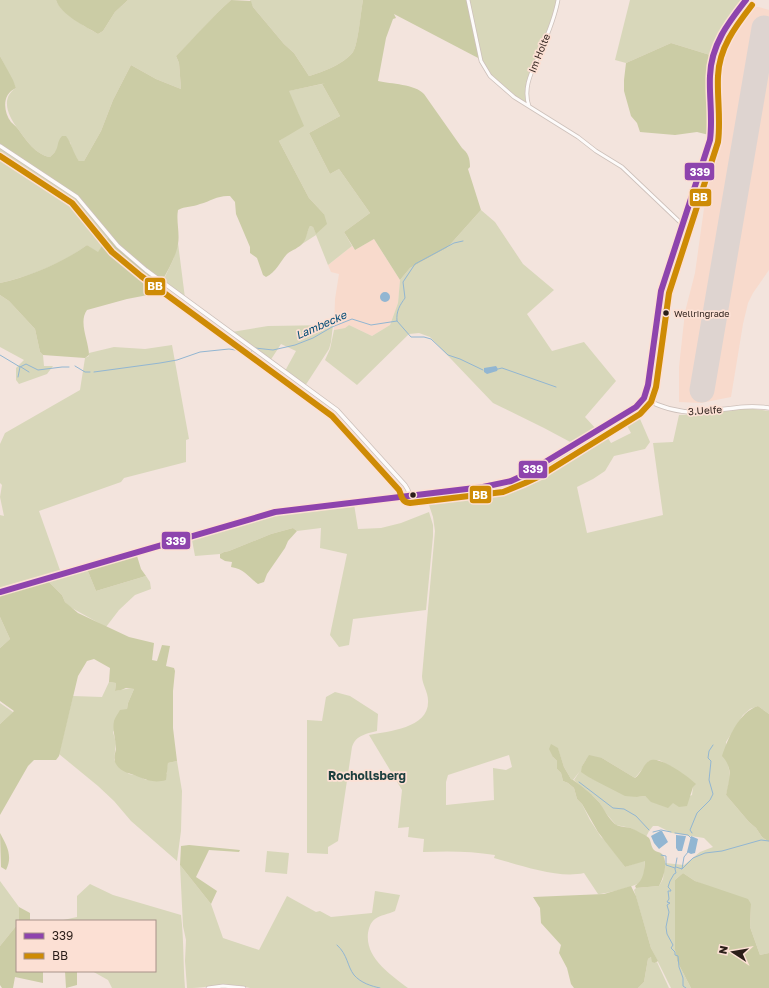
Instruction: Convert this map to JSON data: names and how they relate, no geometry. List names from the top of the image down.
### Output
{
  "streets": {
    "street": ["Im Holte", "3.Uelfe"]
  },
  "districts": ["Rochollsberg"],
  "water": ["Lambecke"],
  "places": ["Wellringrade"],
  "lines": ["transit line 339", "transit line BB"],
  "legend": ["339", "BB"],
  "north": "left"
}
